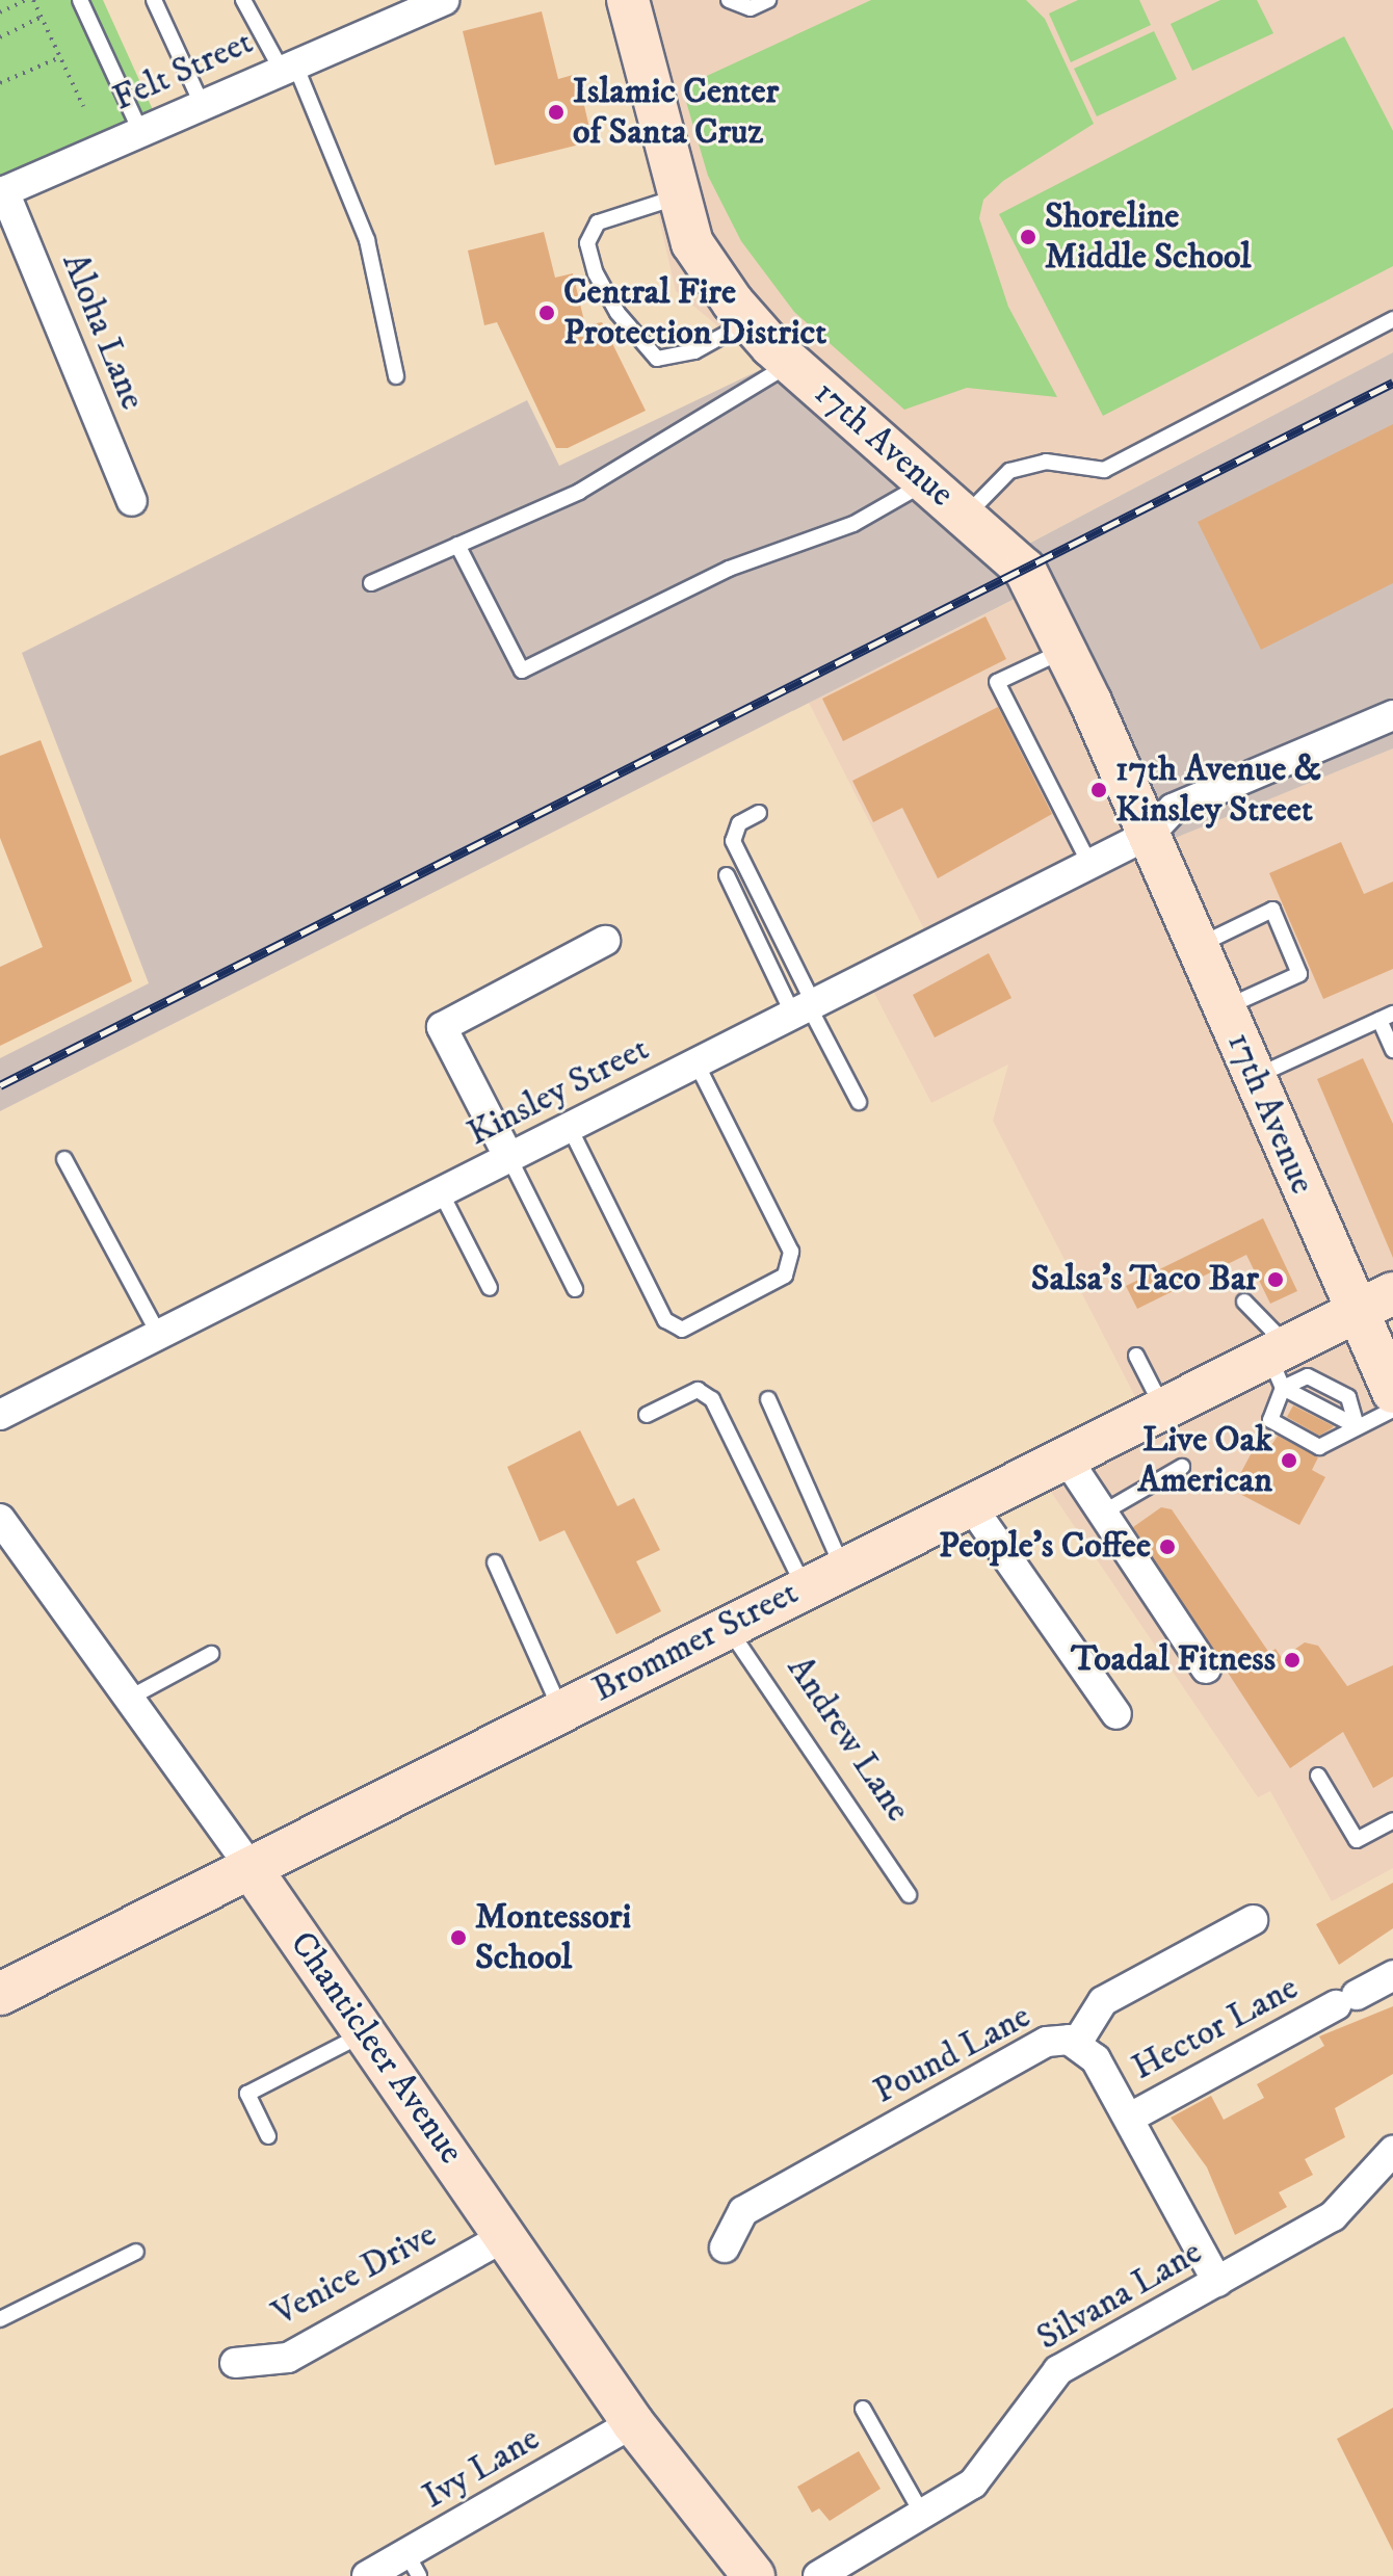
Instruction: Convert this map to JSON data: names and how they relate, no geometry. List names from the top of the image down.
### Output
{
  "streets": {
    "main road": ["17th Avenue", "Brommer Street", "Chanticleer Avenue"],
    "street": [
      "Felt Street",
      "Aloha Lane",
      "Kinsley Street",
      "Hector Lane",
      "Pound Lane",
      "Venice Drive",
      "Silvana Lane",
      "Ivy Lane"
    ],
    "lane": ["Andrew Lane"]
  },
  "crossings": [
    ["Felt Street", "Aloha Lane"],
    ["17th Avenue", "Kinsley Street"],
    ["17th Avenue", "Brommer Street"],
    ["Brommer Street", "Andrew Lane"],
    ["Brommer Street", "Chanticleer Avenue"],
    ["Hector Lane", "Pound Lane"],
    ["Chanticleer Avenue", "Venice Drive"],
    ["Chanticleer Avenue", "Ivy Lane"],
    ["Pound Lane", "Silvana Lane"]
  ],
  "places": [
    "Islamic Center of Santa Cruz",
    "Shoreline Middle School",
    "Central Fire Protection District",
    "17th Avenue & Kinsley Street",
    "Salsa's Taco Bar",
    "Live Oak American",
    "People's Coffee",
    "Toadal Fitness",
    "Montessori School"
  ]
}
